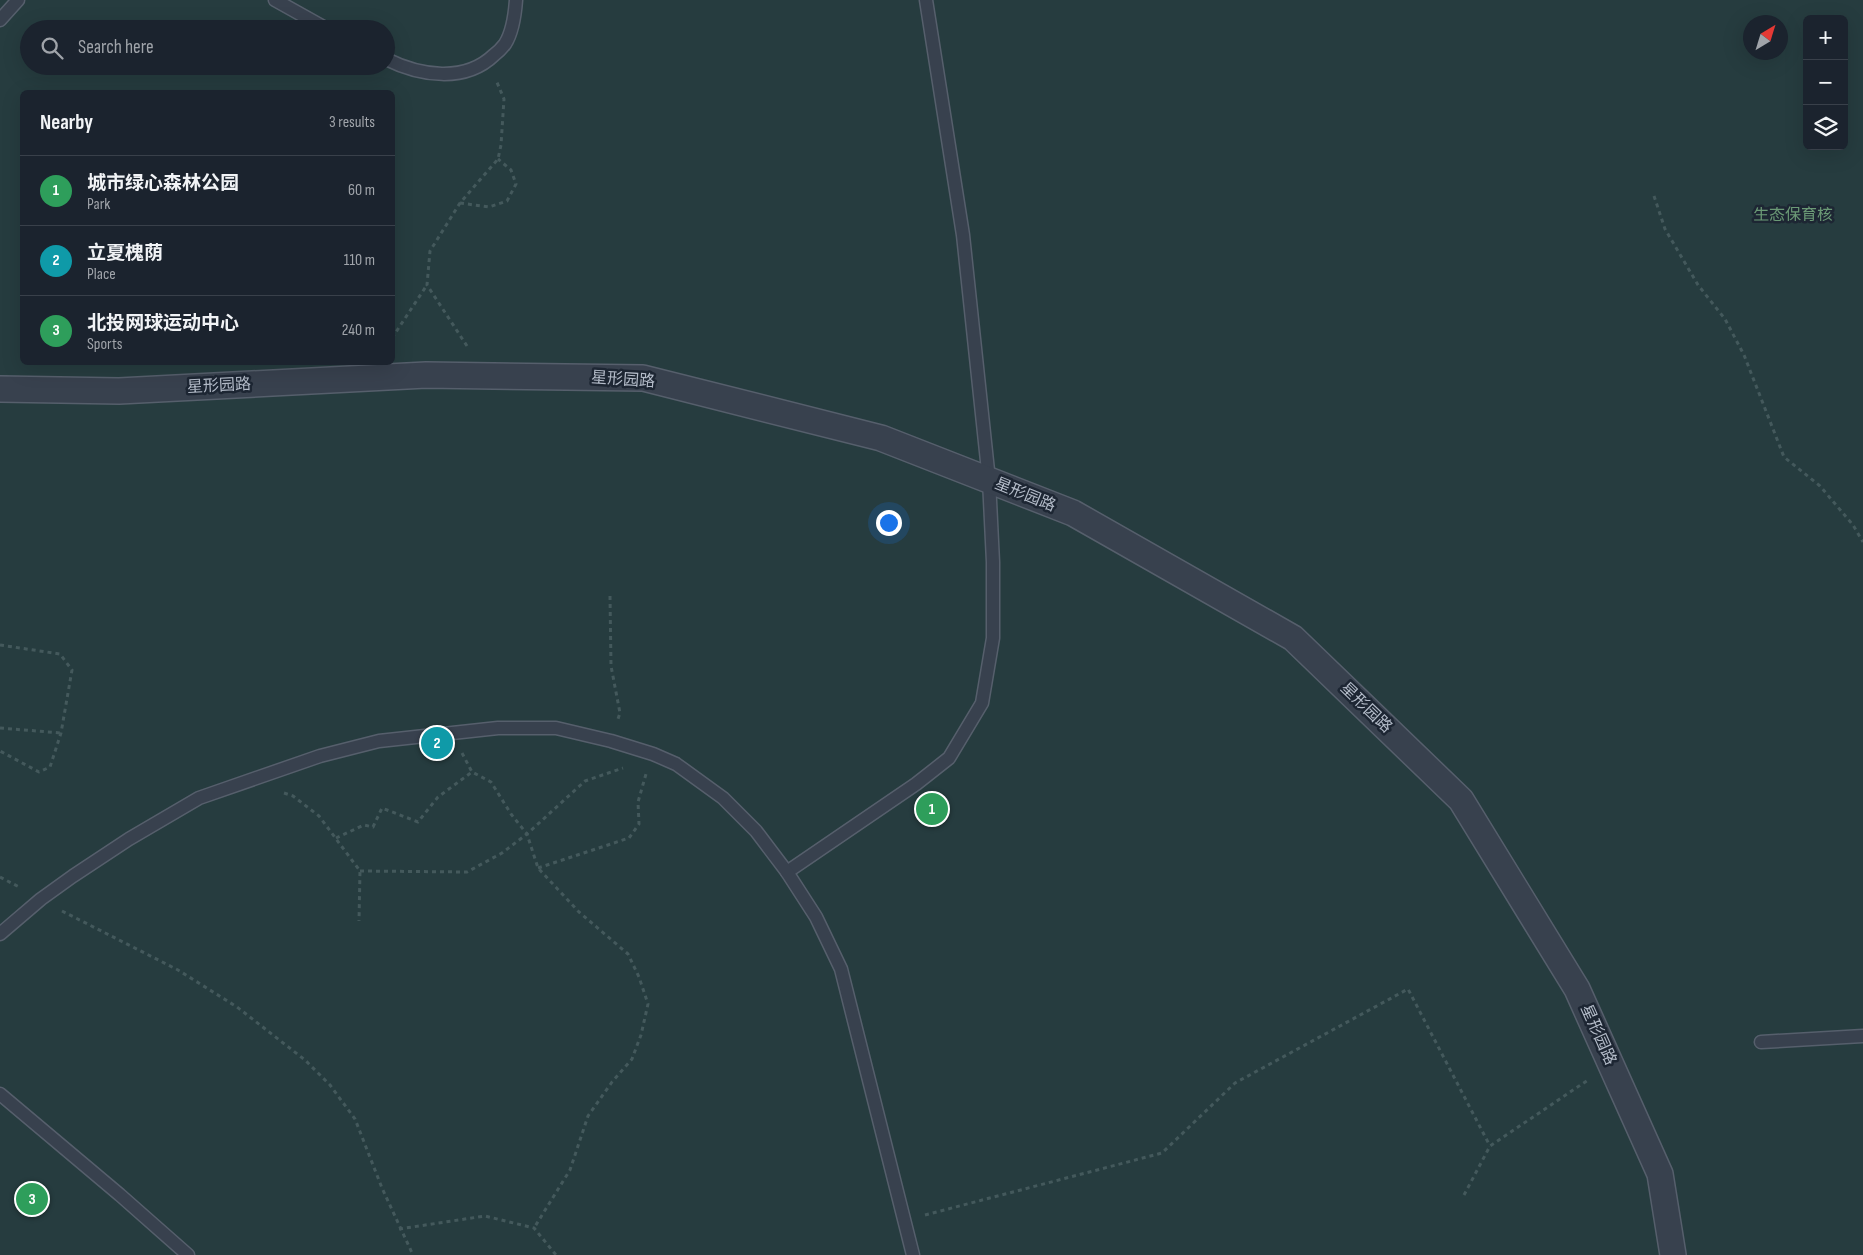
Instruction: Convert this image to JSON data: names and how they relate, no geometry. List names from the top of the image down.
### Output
{
  "streets": {
    "street": ["星形园路"]
  },
  "parks": ["生态保育核"],
  "north": "top right",
  "page": {
    "map_buttons": ["+", "−"],
    "search": "Search here",
    "heading": ["Nearby", "3 results"],
    "list": [
      {
        "mark": "1",
        "name": "城市绿心森林公园",
        "note": "Park",
        "value": "60 m"
      },
      {
        "mark": "2",
        "name": "立夏槐荫",
        "note": "Place",
        "value": "110 m"
      },
      {
        "mark": "3",
        "name": "北投网球运动中心",
        "note": "Sports",
        "value": "240 m"
      }
    ],
    "pins": ["2", "1", "3"]
  }
}
